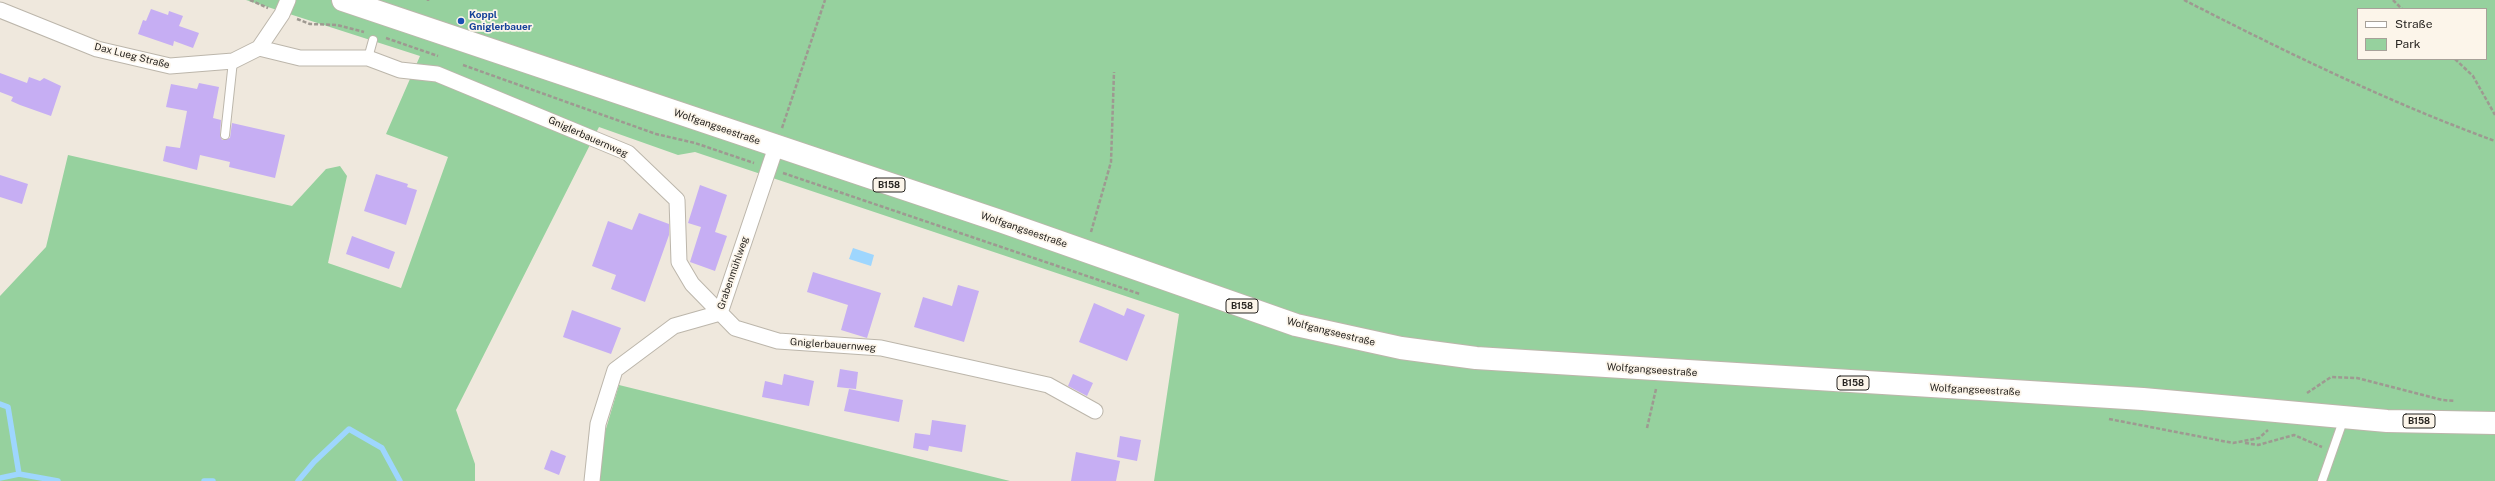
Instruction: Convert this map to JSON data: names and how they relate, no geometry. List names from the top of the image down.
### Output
{
  "streets": {
    "main road": ["Wolfgangseestraße", "B158"],
    "street": ["Dax Lueg Straße", "Gniglerbauernweg", "Grabenmühlweg"]
  },
  "crossings": [
    ["Dax Lueg Straße", "Gniglerbauernweg"],
    ["Wolfgangseestraße", "Grabenmühlweg"],
    ["Gniglerbauernweg", "Grabenmühlweg"]
  ],
  "places": ["Koppl Gniglerbauer"],
  "legend": ["Straße", "Park"]
}
